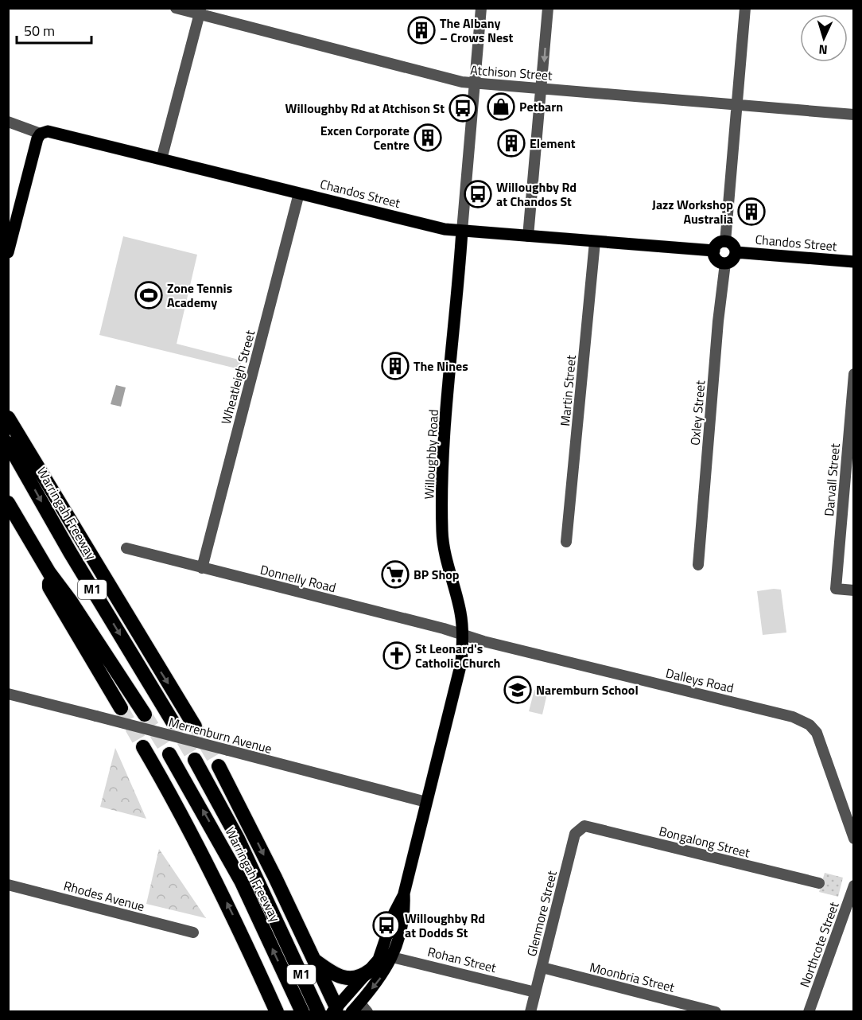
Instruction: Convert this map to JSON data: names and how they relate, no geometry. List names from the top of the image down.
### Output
{
  "streets": {
    "highway": ["Warringah Freeway", "M1"],
    "main road": ["Chandos Street", "Willoughby Road"],
    "street": [
      "Atchison Street",
      "Wheatleigh Street",
      "Martin Street",
      "Oxley Street",
      "Darvall Street",
      "Donnelly Road",
      "Dalleys Road",
      "Merrenburn Avenue",
      "Bongalong Street",
      "Rhodes Avenue",
      "Glenmore Street",
      "Northcote Street",
      "Rohan Street",
      "Moonbria Street"
    ]
  },
  "crossings": [
    ["Atchison Street", "Willoughby Road"],
    ["Chandos Street", "Wheatleigh Street"],
    ["Chandos Street", "Martin Street"],
    ["Chandos Street", "Oxley Street"],
    ["Chandos Street", "Willoughby Road"],
    ["Wheatleigh Street", "Donnelly Road"],
    ["Willoughby Road", "Warringah Freeway"],
    ["Willoughby Road", "Donnelly Road"],
    ["Willoughby Road", "Dalleys Road"],
    ["Willoughby Road", "Merrenburn Avenue"],
    ["Willoughby Road", "Rohan Street"],
    ["Donnelly Road", "Dalleys Road"],
    ["Bongalong Street", "Glenmore Street"],
    ["Glenmore Street", "Rohan Street"],
    ["Glenmore Street", "Moonbria Street"]
  ],
  "places": {
    "building": [
      "The Albany – Crows Nest",
      "Excen Corporate Centre",
      "Element",
      "Jazz Workshop Australia",
      "The Nines"
    ],
    "shop": ["Petbarn"],
    "bus stop": ["Willoughby Rd at Atchison St", "Willoughby Rd at Chandos St", "Willoughby Rd at Dodds St"],
    "sports": ["Zone Tennis Academy"],
    "supermarket": ["BP Shop"],
    "church": ["St Leonard's Catholic Church"],
    "school or university": ["Naremburn School"]
  },
  "scale_bar": "50 m",
  "north": "bottom"
}
